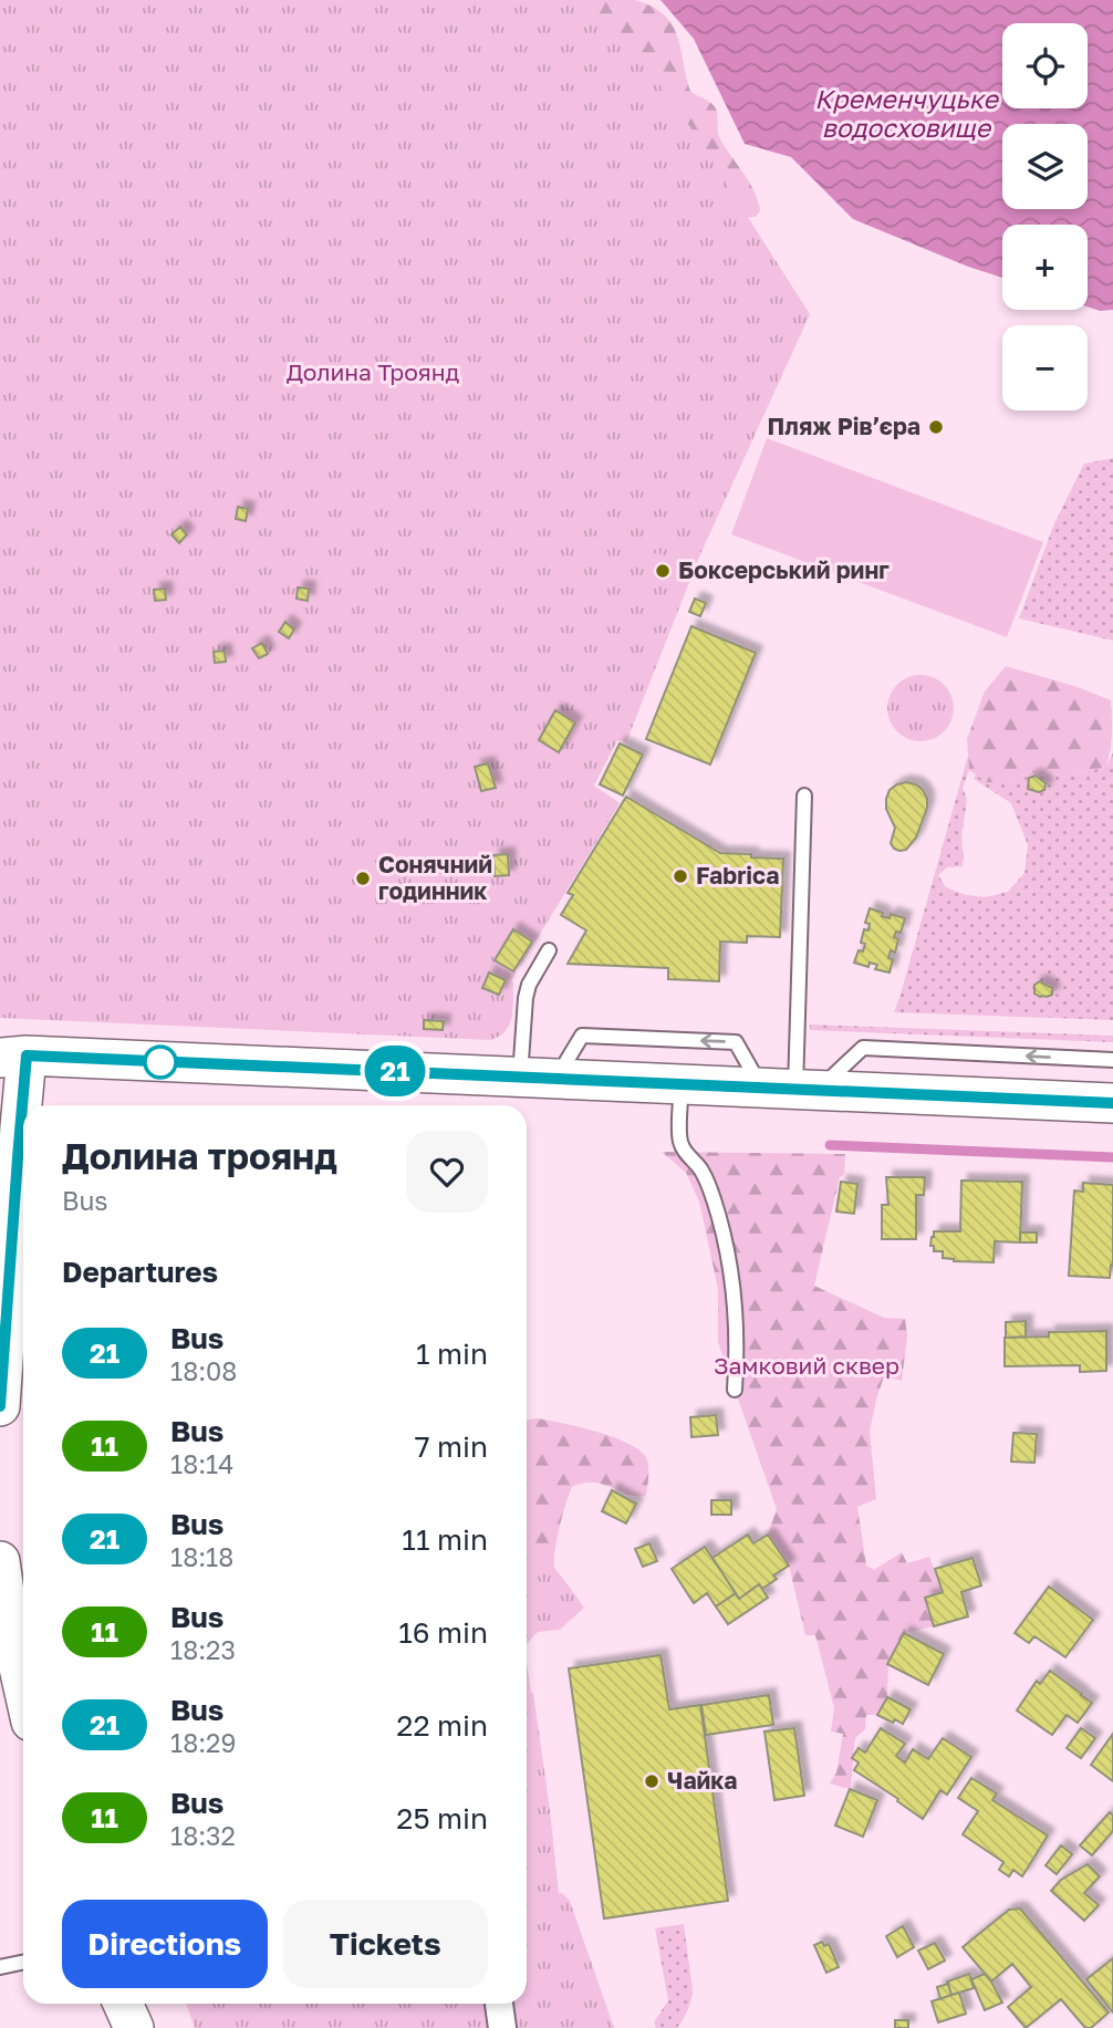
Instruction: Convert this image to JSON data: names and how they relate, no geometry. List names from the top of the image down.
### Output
{
  "water": ["Кременчуцьке водосховище"],
  "parks": ["Долина Троянд", "Замковий сквер"],
  "places": [
    "Пляж Рівʼєра",
    "Боксерський ринг",
    "Fabrica",
    "Сонячний годинник",
    "Чайка"
  ],
  "lines": ["bus line 21"],
  "page": {
    "on_map": "21",
    "map_buttons": ["+", "−"],
    "heading": [
      ["Долина троянд", "Bus"],
      "Departures"
    ],
    "list": [
      {
        "mark": "21",
        "name": "Bus",
        "note": "18:08",
        "value": "1 min"
      },
      {
        "mark": "11",
        "name": "Bus",
        "note": "18:14",
        "value": "7 min"
      },
      {
        "mark": "21",
        "name": "Bus",
        "note": "18:18",
        "value": "11 min"
      },
      {
        "mark": "11",
        "name": "Bus",
        "note": "18:23",
        "value": "16 min"
      },
      {
        "mark": "21",
        "name": "Bus",
        "note": "18:29",
        "value": "22 min"
      },
      {
        "mark": "11",
        "name": "Bus",
        "note": "18:32",
        "value": "25 min"
      }
    ],
    "buttons": ["Directions", "Tickets"]
  }
}
